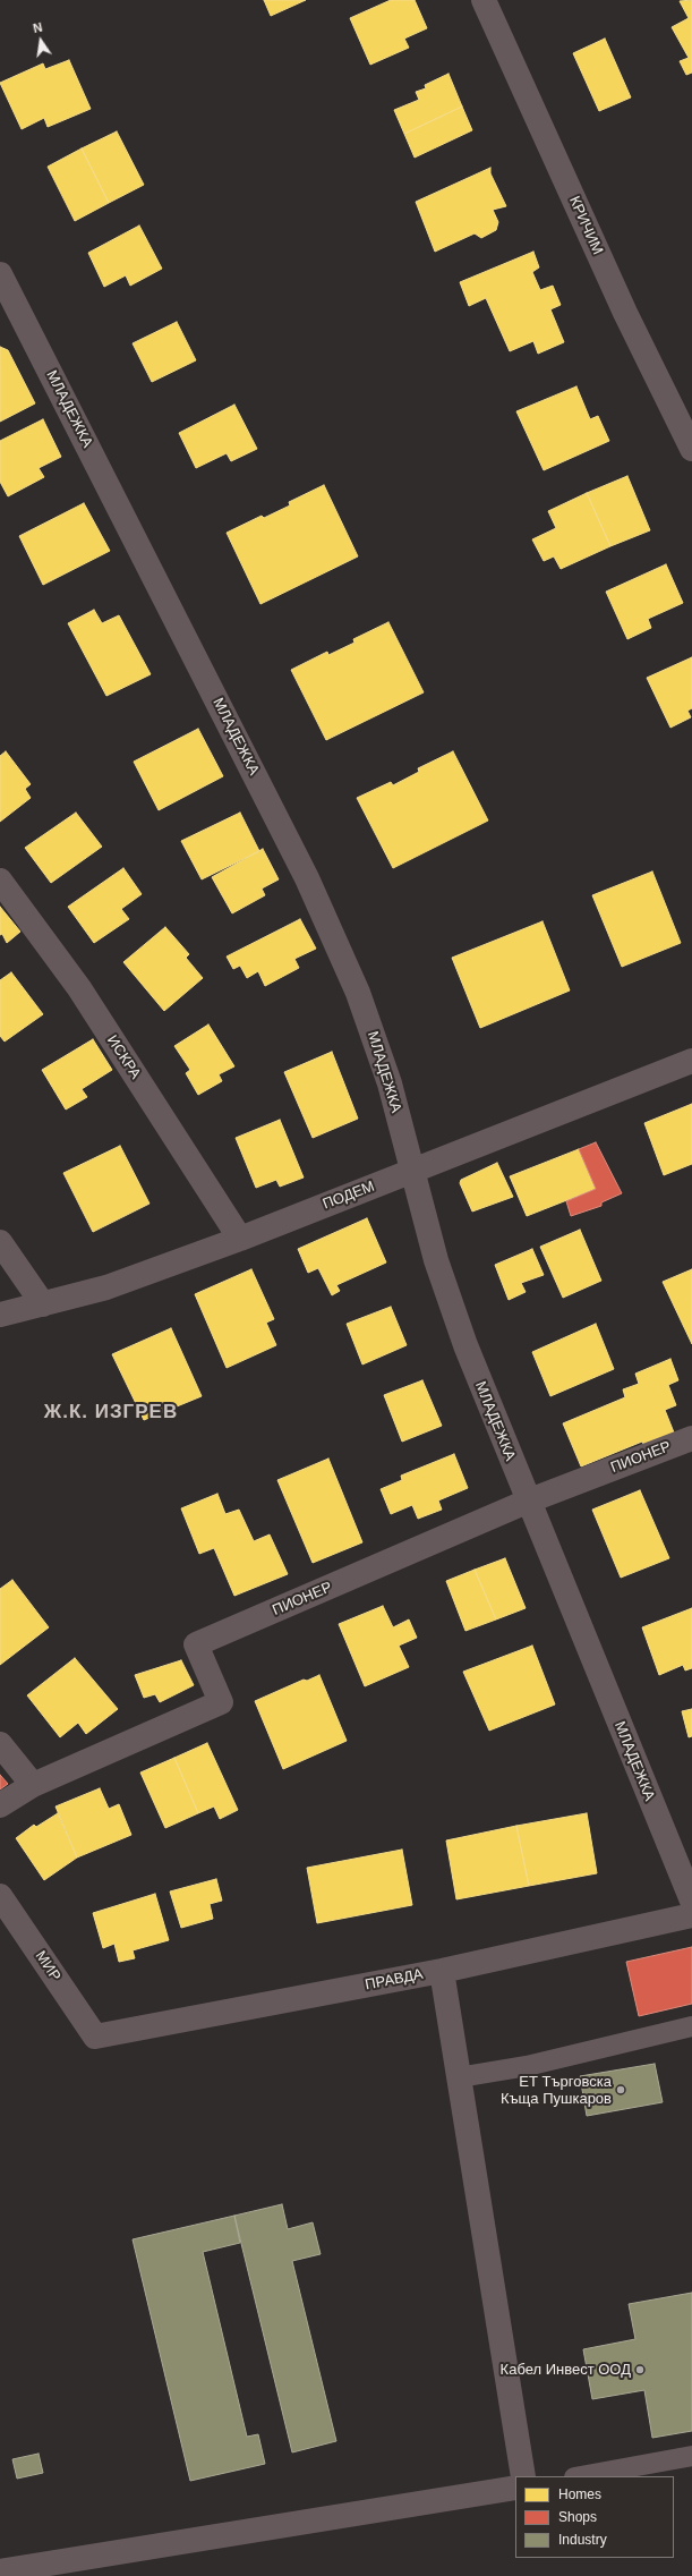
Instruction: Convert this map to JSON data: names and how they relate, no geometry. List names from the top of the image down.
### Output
{
  "streets": {
    "street": [
      "КРИЧИМ",
      "МЛАДЕЖКА",
      "ИСКРА",
      "ПОДЕМ",
      "ПИОНЕР",
      "МИР",
      "ПРАВДА"
    ]
  },
  "crossings": [
    ["МЛАДЕЖКА", "ПОДЕМ"],
    ["МЛАДЕЖКА", "ПИОНЕР"],
    ["ИСКРА", "ПОДЕМ"],
    ["МИР", "ПРАВДА"]
  ],
  "districts": ["Ж.К. ИЗГРЕВ"],
  "places": ["ЕТ Търговска Къща Пушкаров", "Кабел Инвест ООД"],
  "legend": ["Homes", "Shops", "Industry"],
  "north": "top"
}
